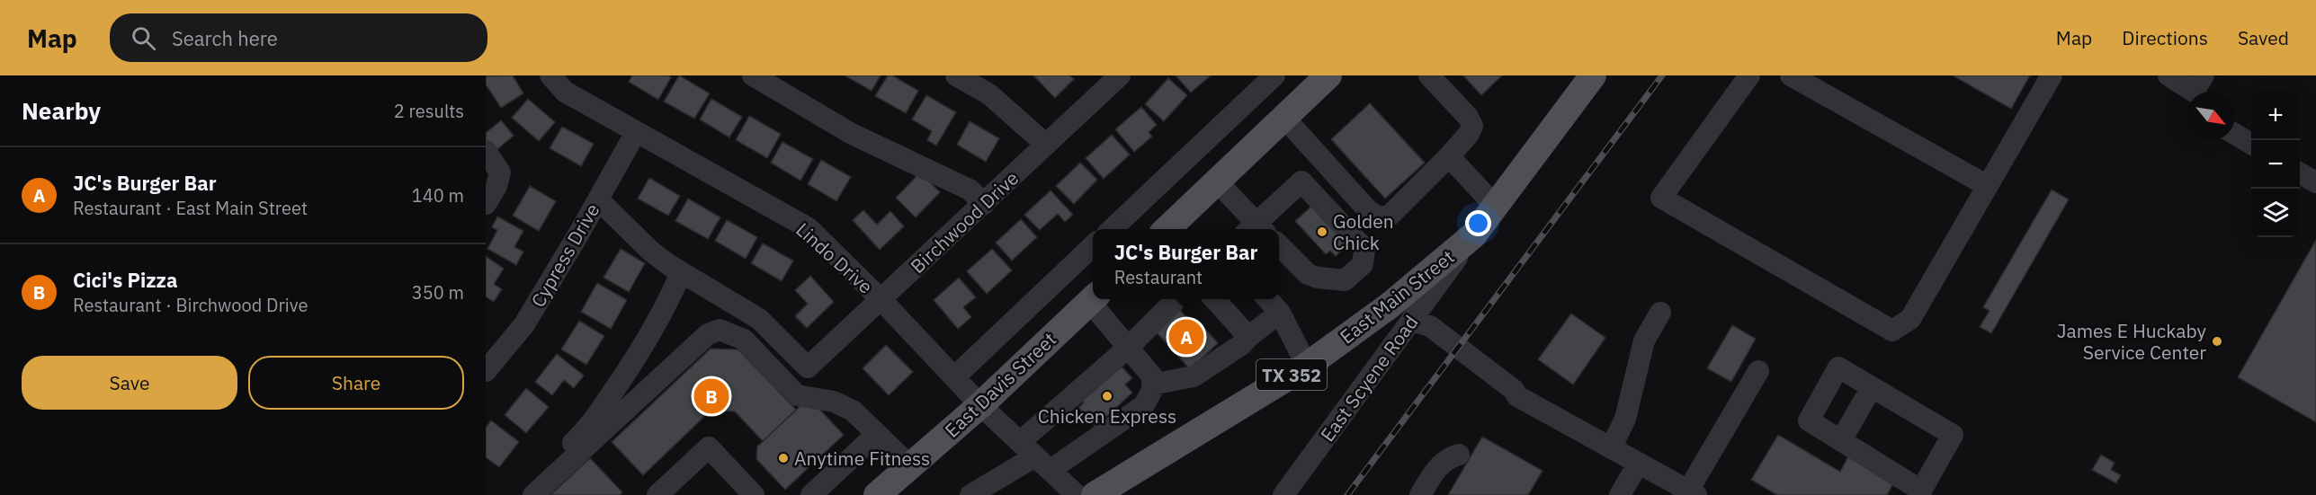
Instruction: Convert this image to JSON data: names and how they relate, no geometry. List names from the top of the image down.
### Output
{
  "streets": {
    "main road": ["East Main Street", "TX 352", "East Davis Street"],
    "street": [
      "Birchwood Drive",
      "Cypress Drive",
      "Lindo Drive",
      "East Scyene Road"
    ]
  },
  "crossings": [
    ["Birchwood Drive", "Lindo Drive"],
    ["Cypress Drive", "Lindo Drive"],
    ["Lindo Drive", "East Davis Street"],
    ["East Main Street", "East Scyene Road"]
  ],
  "places": [
    "Golden Chick",
    "James E Huckaby Service Center",
    "Chicken Express",
    "Anytime Fitness"
  ],
  "north": "bottom right",
  "page": {
    "header": "Map",
    "search": "Search here",
    "nav": ["Map", "Directions", "Saved"],
    "heading": ["Nearby", "2 results"],
    "map_buttons": ["+", "−"],
    "list": [
      {
        "mark": "A",
        "name": "JC's Burger Bar",
        "note": "Restaurant · East Main Street",
        "value": "140 m"
      },
      {
        "mark": "B",
        "name": "Cici's Pizza",
        "note": "Restaurant · Birchwood Drive",
        "value": "350 m"
      }
    ],
    "popup": ["JC's Burger Bar", "Restaurant"],
    "pins": ["A", "B"],
    "buttons": ["Save", "Share"]
  }
}
